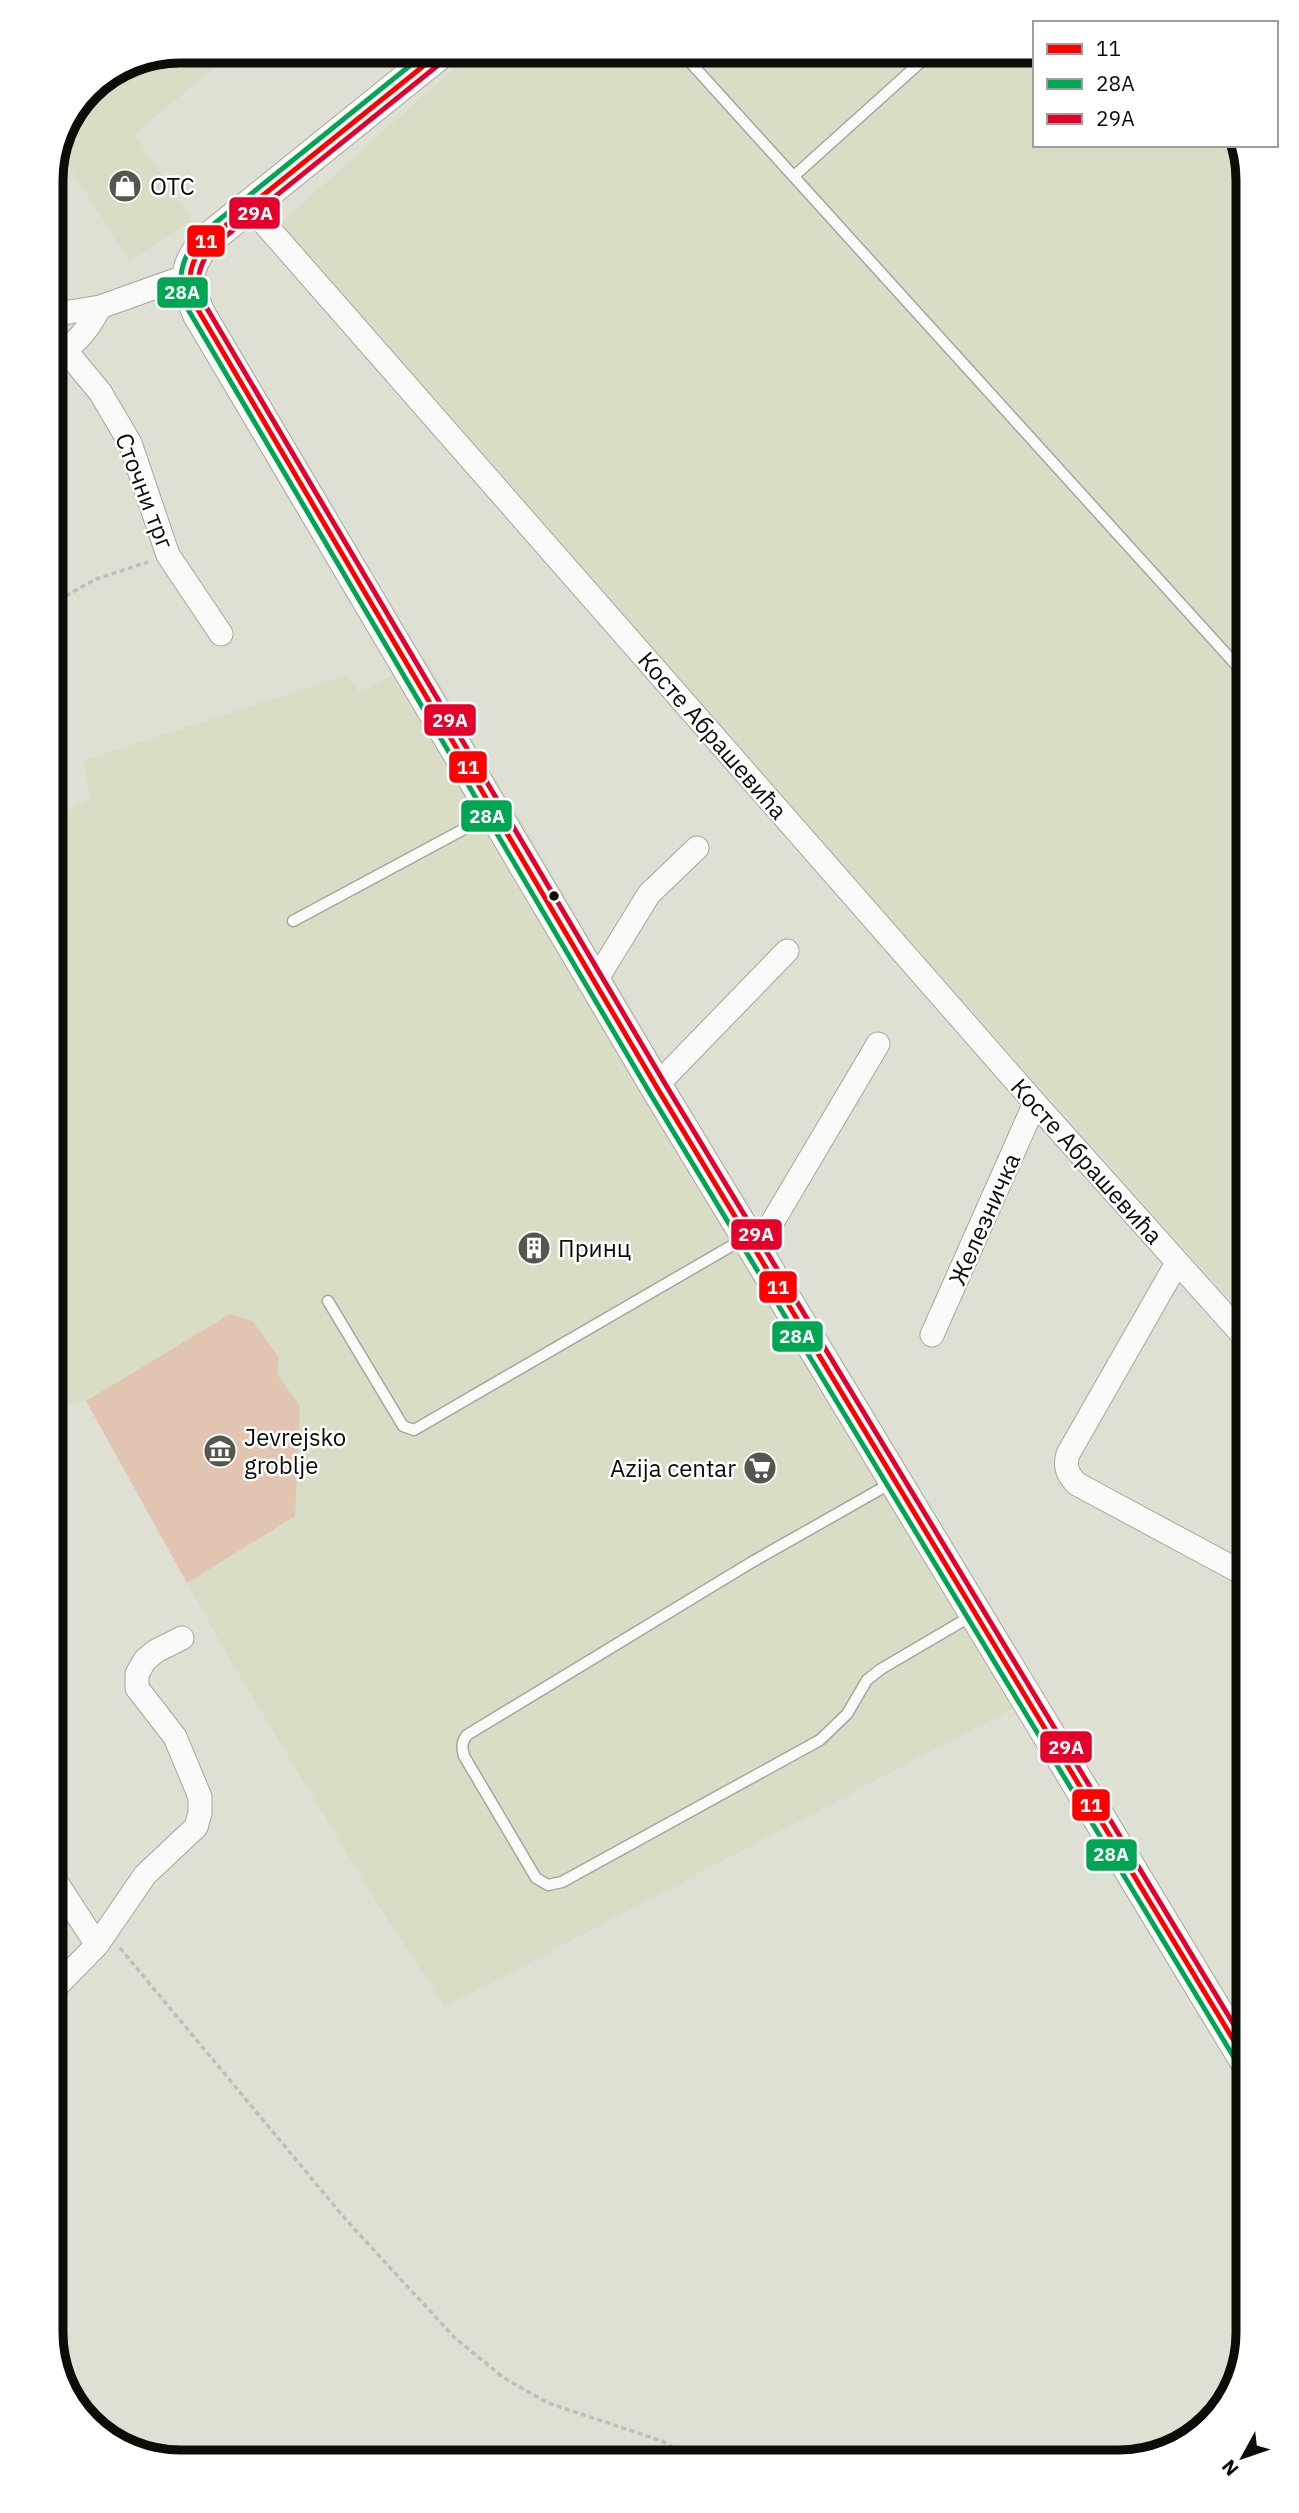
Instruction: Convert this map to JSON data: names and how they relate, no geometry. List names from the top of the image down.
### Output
{
  "streets": {
    "street": ["Сточни трг", "Косте Абрашевића", "Железничка"]
  },
  "crossings": [
    ["Косте Абрашевића", "Железничка"]
  ],
  "places": {
    "shop": ["OTC"],
    "building": ["Принц"],
    "museum": ["Jevrejsko groblje"],
    "supermarket": ["Azija centar"]
  },
  "lines": ["transit line 11", "transit line 28А", "transit line 29А"],
  "legend": ["11", "28А", "29А"],
  "north": "bottom left"
}
